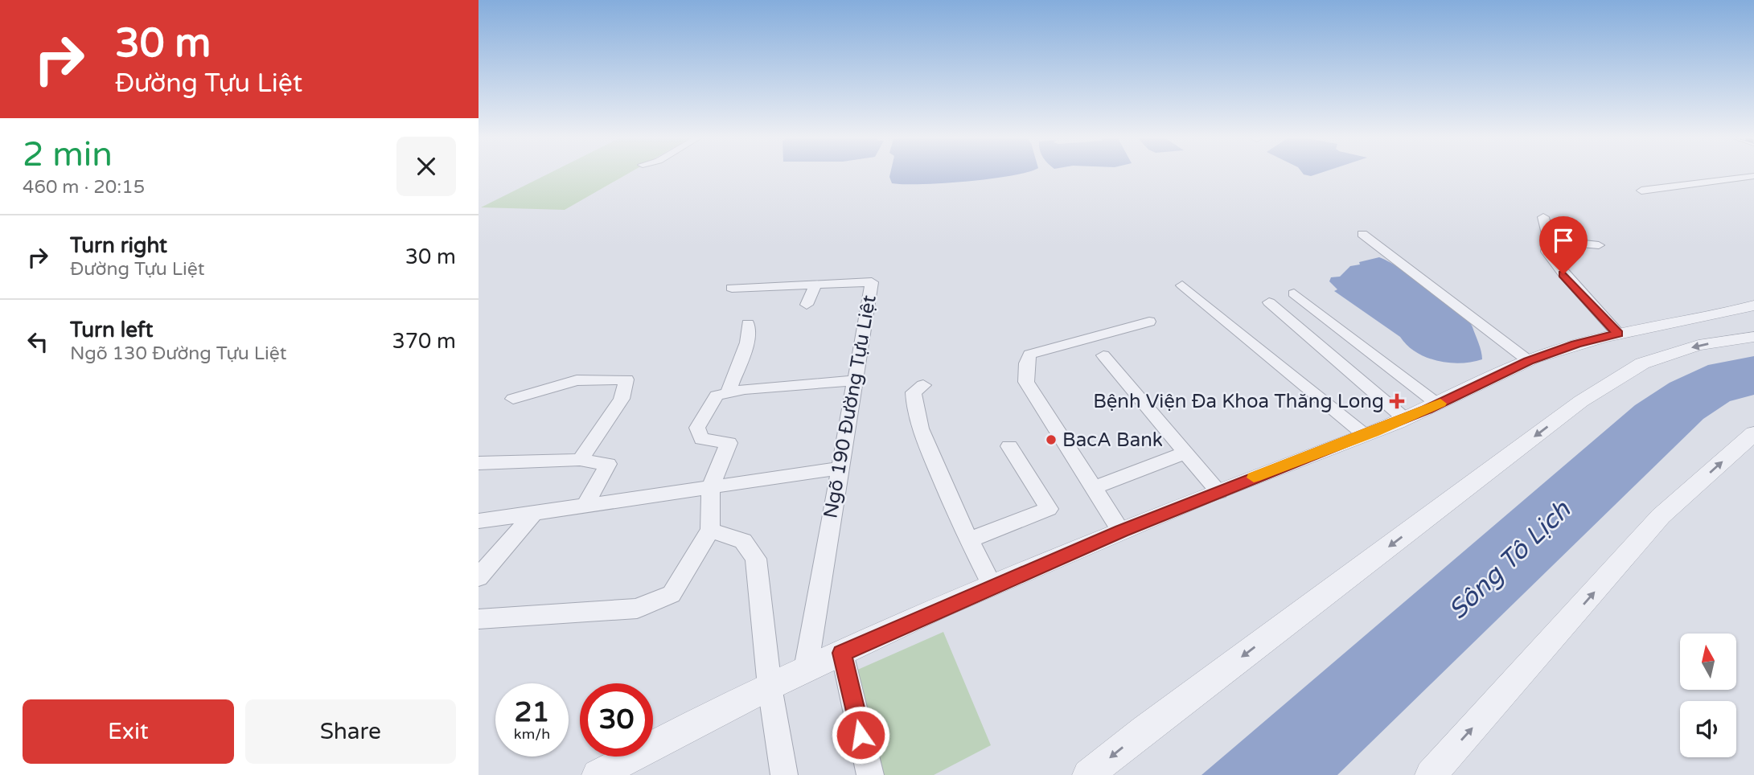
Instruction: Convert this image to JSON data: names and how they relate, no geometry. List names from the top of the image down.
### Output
{
  "streets": {
    "street": ["Ngõ 190 Đường Tựu Liệt"]
  },
  "water": ["Sông Tô Lịch"],
  "places": {
    "health": ["Bệnh Viện Đa Khoa Thăng Long"],
    "other": ["BacA Bank"]
  },
  "north": "top",
  "page": {
    "turn": ["30 m", "Đường Tựu Liệt"],
    "heading": ["2 min", "460 m · 20:15"],
    "list": [
      {
        "name": "Turn right",
        "note": "Đường Tựu Liệt",
        "value": "30 m"
      },
      {
        "name": "Turn left",
        "note": "Ngõ 130 Đường Tựu Liệt",
        "value": "370 m"
      }
    ],
    "speed": "21 km/h",
    "limit": "30",
    "buttons": ["Exit", "Share"]
  }
}
